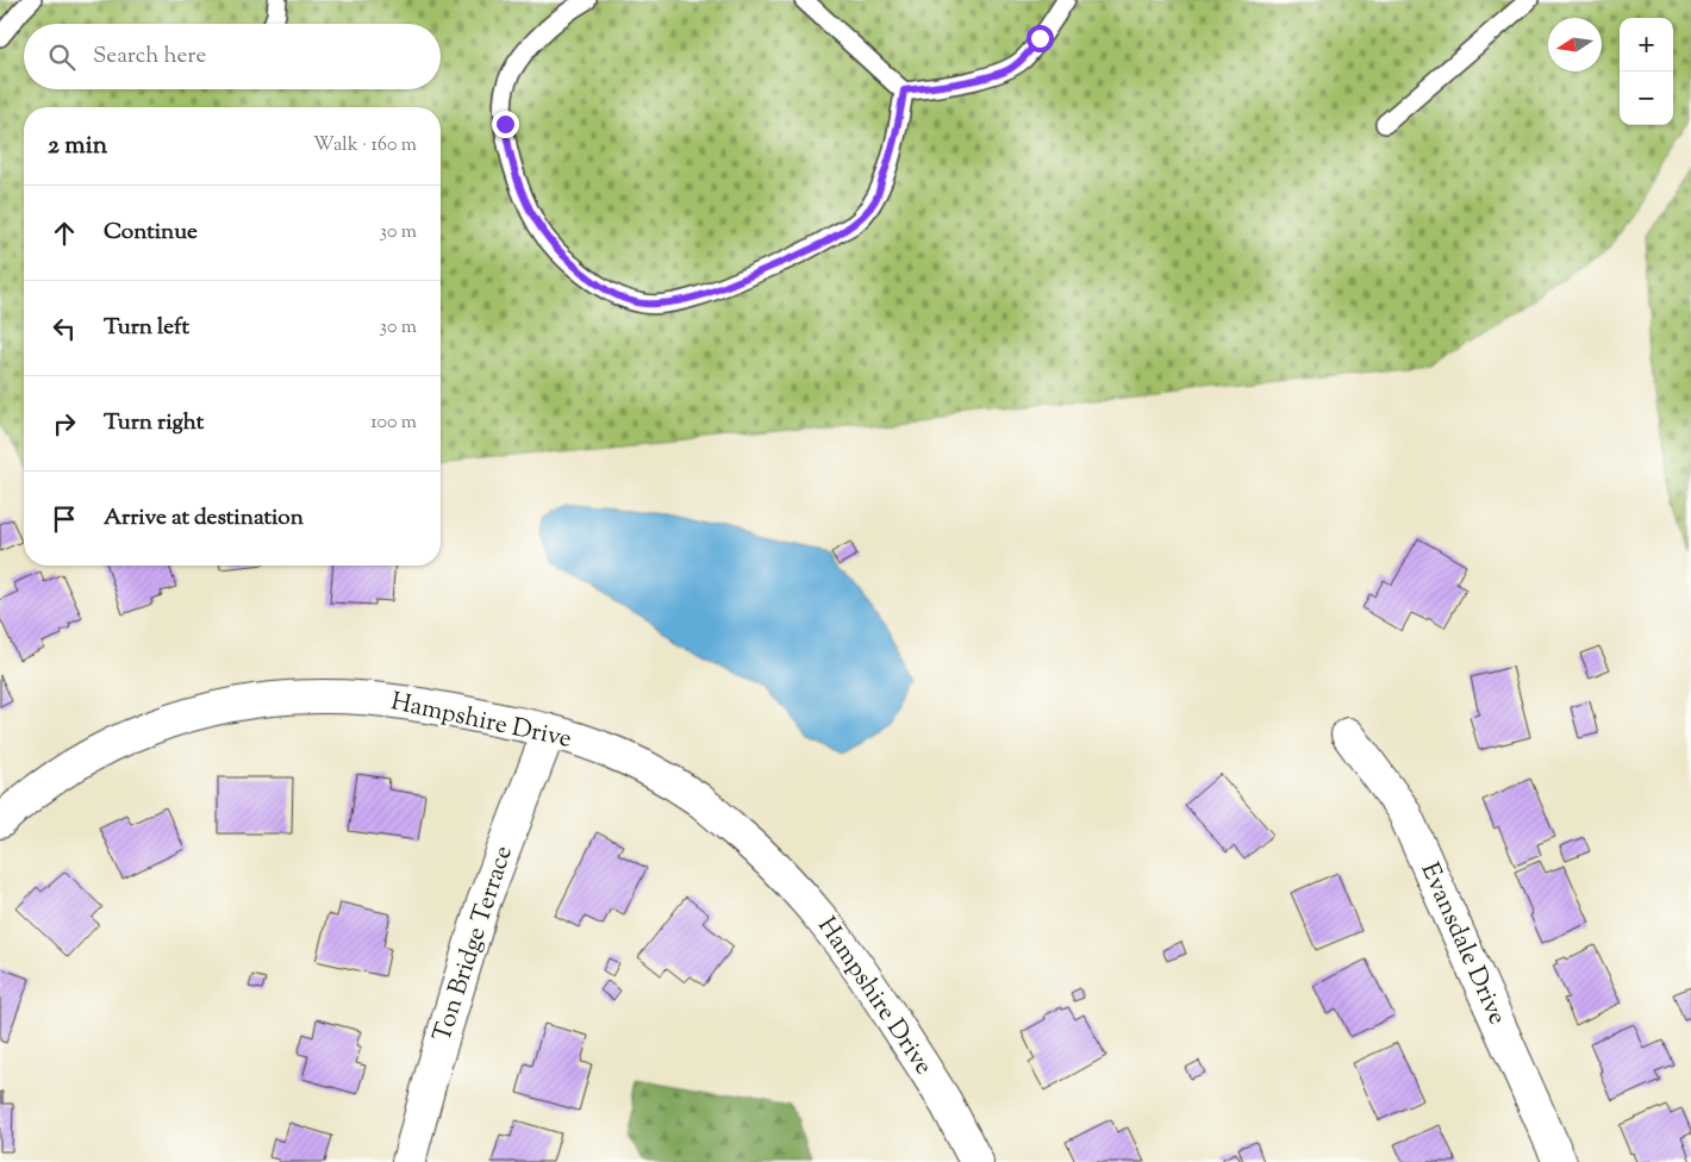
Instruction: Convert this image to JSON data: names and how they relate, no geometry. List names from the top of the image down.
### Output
{
  "streets": {
    "street": ["Hampshire Drive", "Ton Bridge Terrace", "Evansdale Drive"]
  },
  "crossings": [
    ["Hampshire Drive", "Ton Bridge Terrace"]
  ],
  "north": "left",
  "page": {
    "map_buttons": ["+", "−"],
    "search": "Search here",
    "heading": ["2 min", "Walk · 160 m"],
    "list": [
      ["Continue", "30 m"],
      ["Turn left", "30 m"],
      ["Turn right", "100 m"],
      "Arrive at destination"
    ]
  }
}
